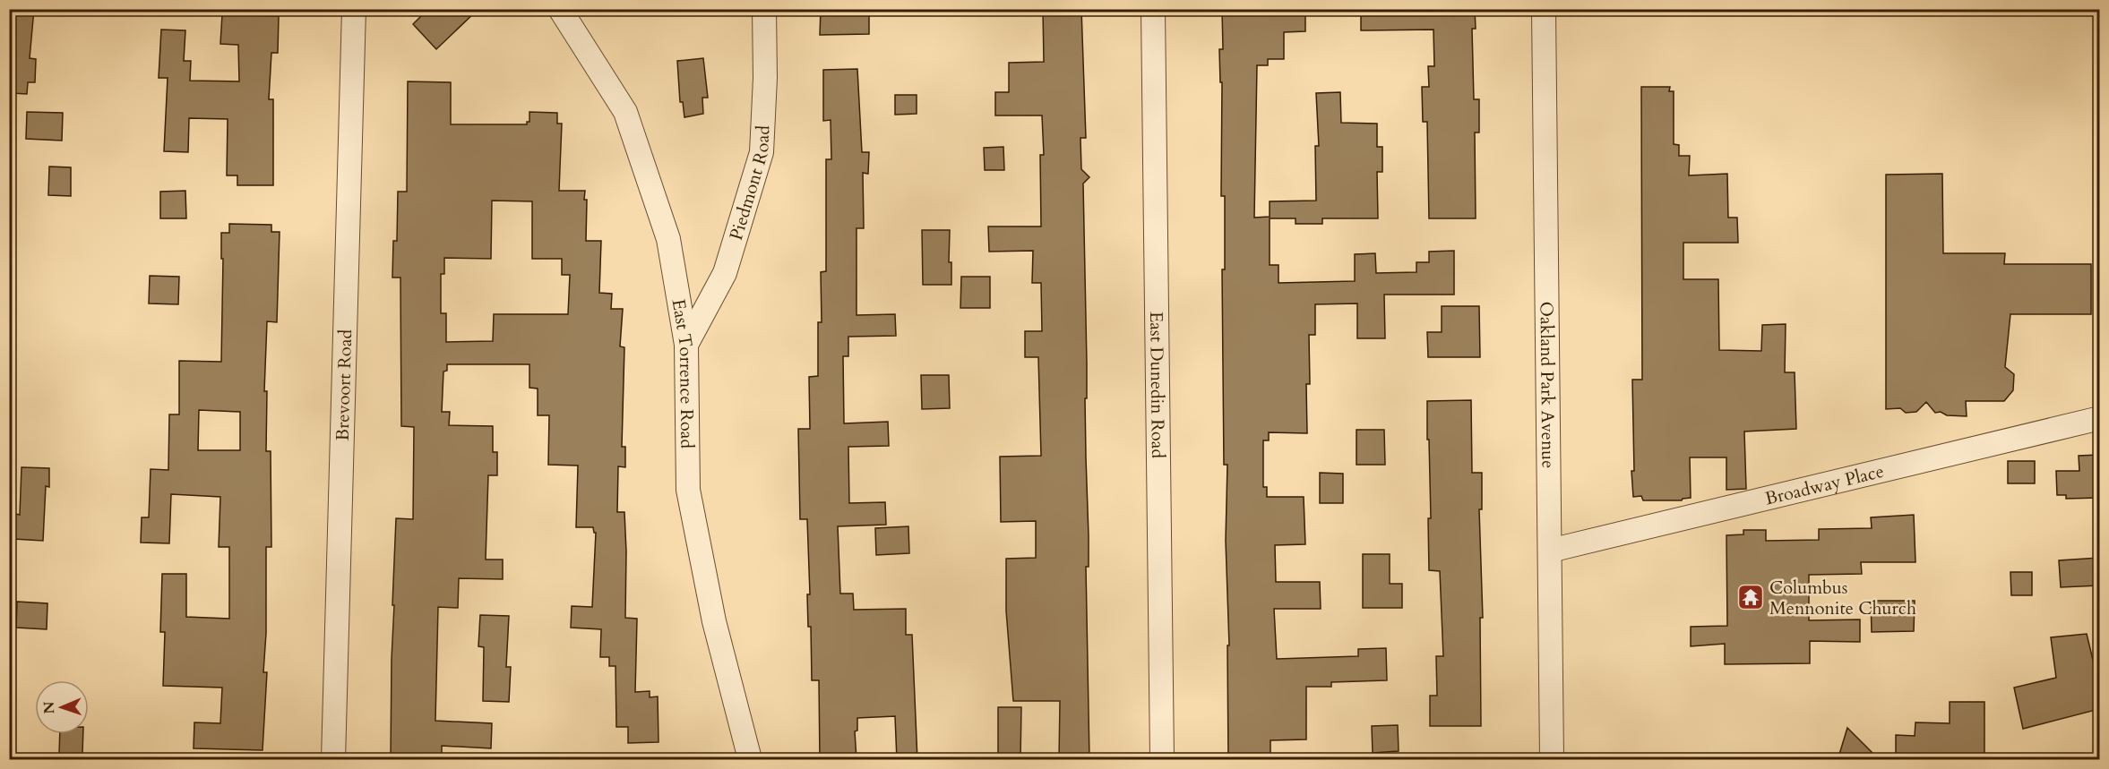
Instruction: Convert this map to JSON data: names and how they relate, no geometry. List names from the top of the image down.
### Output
{
  "streets": {
    "street": [
      "Piedmont Road",
      "East Torrence Road",
      "Brevoort Road",
      "East Dunedin Road",
      "Oakland Park Avenue",
      "Broadway Place"
    ]
  },
  "crossings": [
    ["Piedmont Road", "East Torrence Road"],
    ["Oakland Park Avenue", "Broadway Place"]
  ],
  "places": {
    "temple": ["Columbus Mennonite Church"]
  },
  "north": "left"
}
